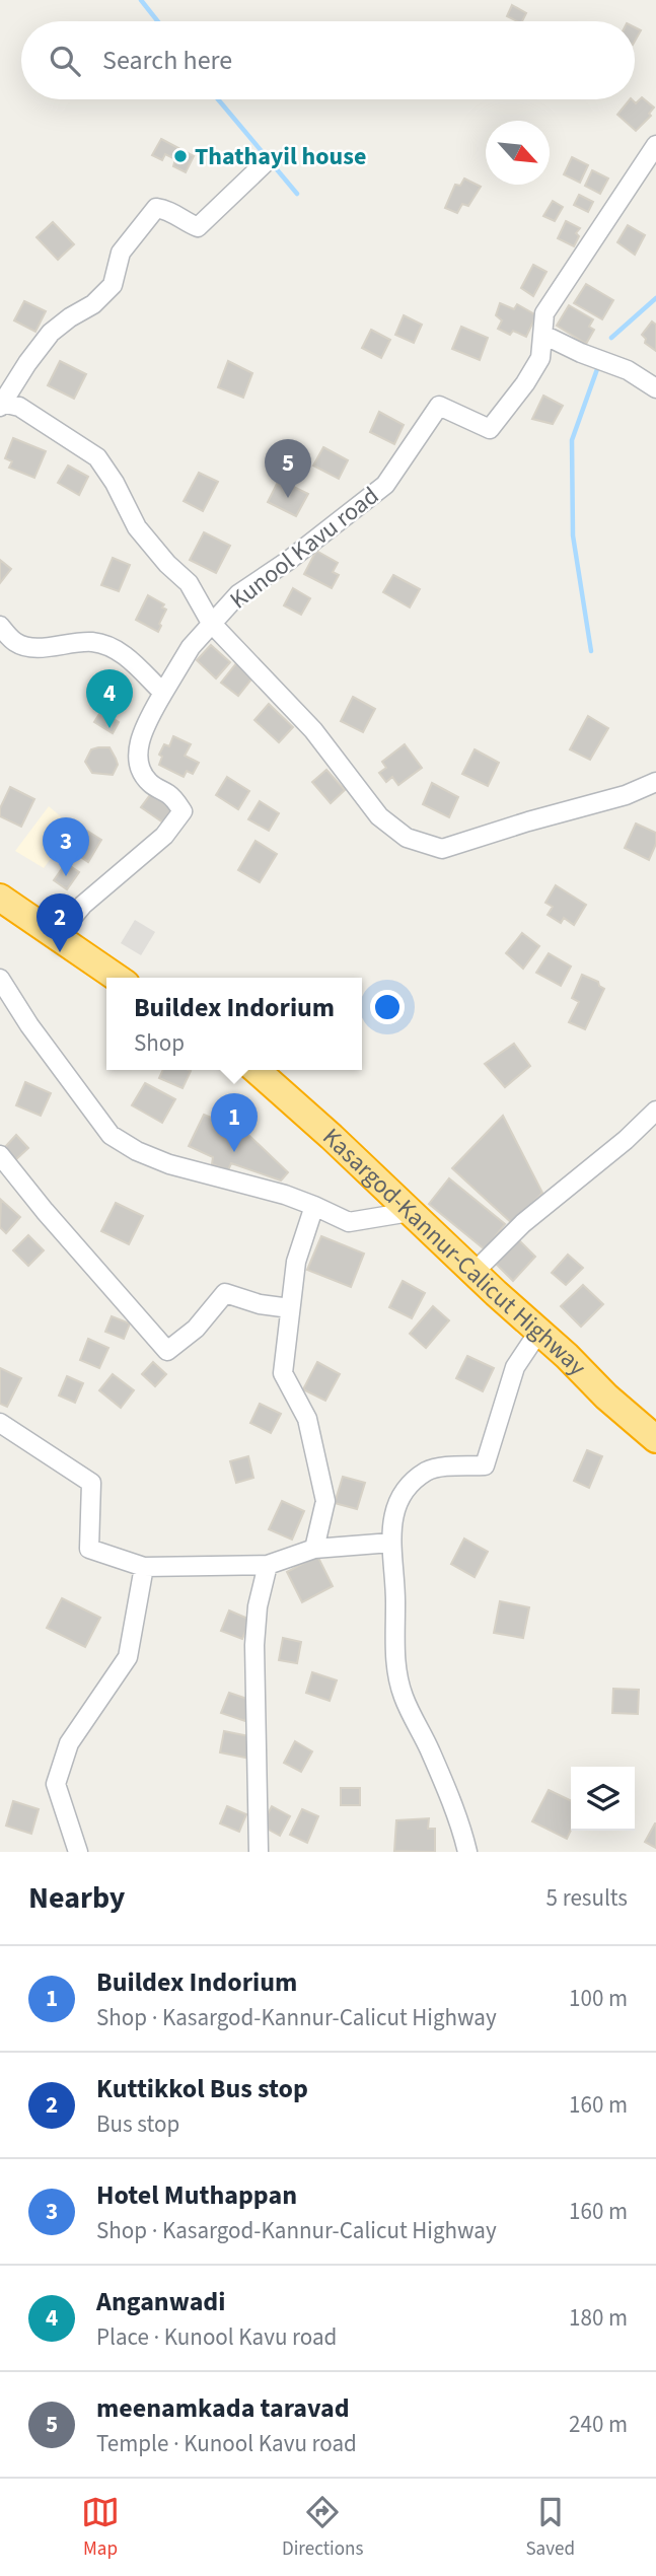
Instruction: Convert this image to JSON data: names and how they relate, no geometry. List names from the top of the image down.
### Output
{
  "streets": {
    "highway": ["Kasargod-Kannur-Calicut Highway"],
    "street": ["Kunool Kavu road"]
  },
  "places": ["Thathayil house"],
  "north": "bottom right",
  "page": {
    "search": "Search here",
    "pins": [
      "5",
      "4",
      "3",
      "2",
      "1"
    ],
    "popup": ["Buildex Indorium", "Shop"],
    "heading": ["Nearby", "5 results"],
    "list": [
      {
        "mark": "1",
        "name": "Buildex Indorium",
        "note": "Shop · Kasargod-Kannur-Calicut Highway",
        "value": "100 m"
      },
      {
        "mark": "2",
        "name": "Kuttikkol Bus stop",
        "note": "Bus stop",
        "value": "160 m"
      },
      {
        "mark": "3",
        "name": "Hotel Muthappan",
        "note": "Shop · Kasargod-Kannur-Calicut Highway",
        "value": "160 m"
      },
      {
        "mark": "4",
        "name": "Anganwadi",
        "note": "Place · Kunool Kavu road",
        "value": "180 m"
      },
      {
        "mark": "5",
        "name": "meenamkada taravad",
        "note": "Temple · Kunool Kavu road",
        "value": "240 m"
      }
    ],
    "nav": ["Map", "Directions", "Saved"]
  }
}
